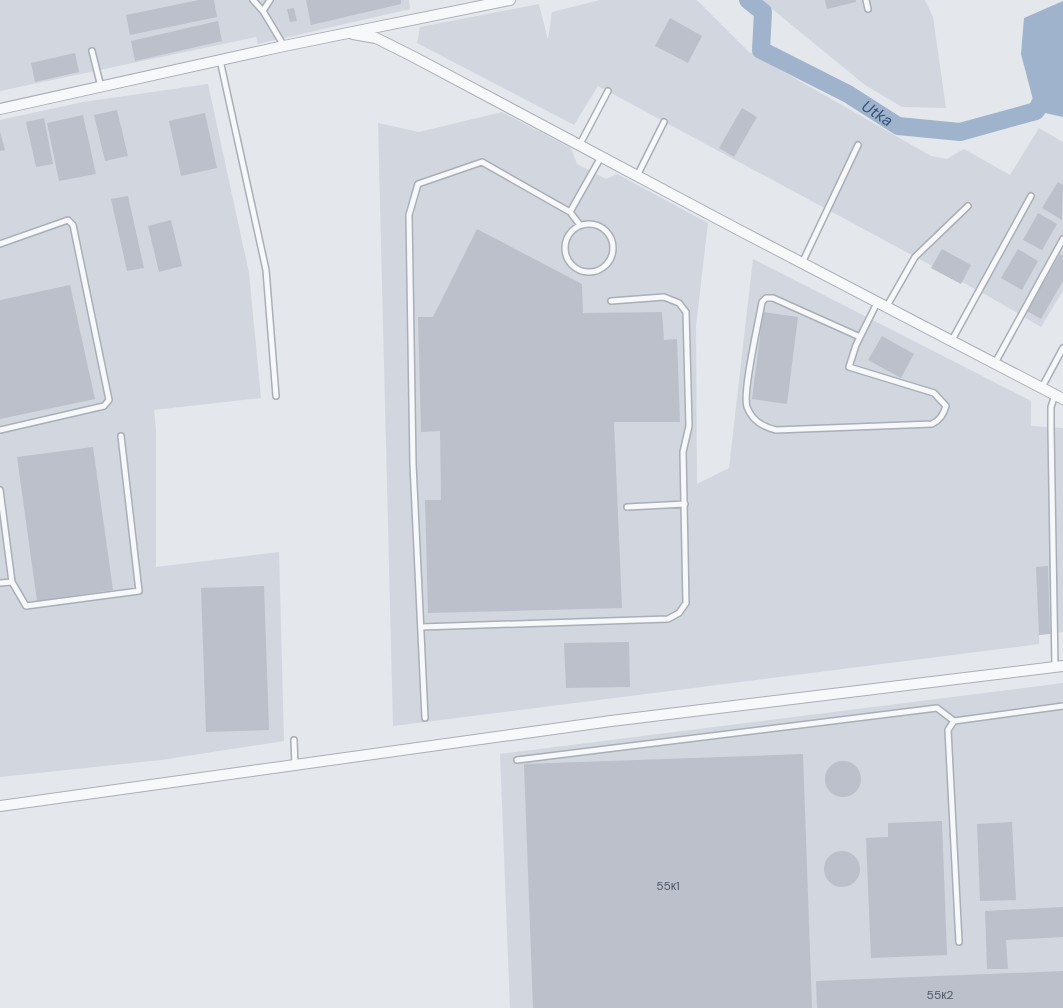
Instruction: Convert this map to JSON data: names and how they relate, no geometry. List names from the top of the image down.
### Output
{
  "water": ["Utka"],
  "house_numbers": ["55к1", "55к2"]
}
